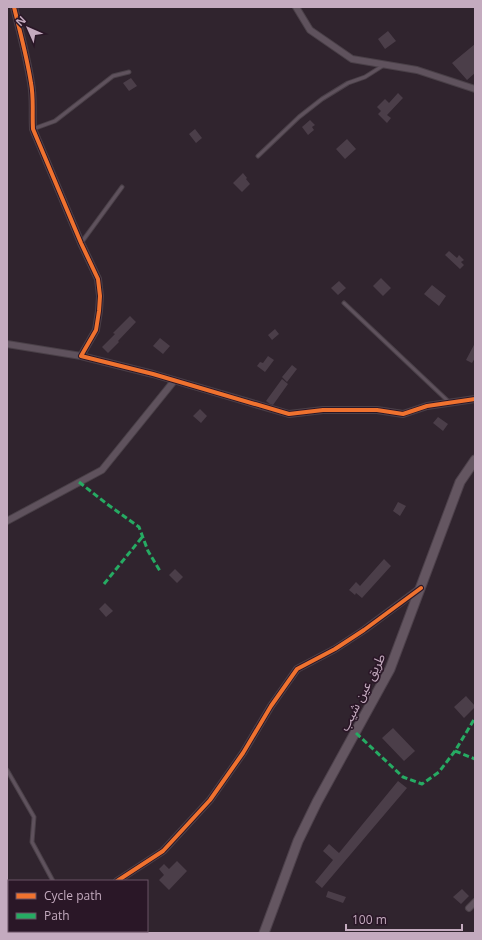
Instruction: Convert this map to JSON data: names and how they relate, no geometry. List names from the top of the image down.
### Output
{
  "streets": {
    "main road": ["طريق عين شيب"]
  },
  "legend": ["Cycle path", "Path"],
  "scale_bar": "100 m",
  "north": "top left"
}
